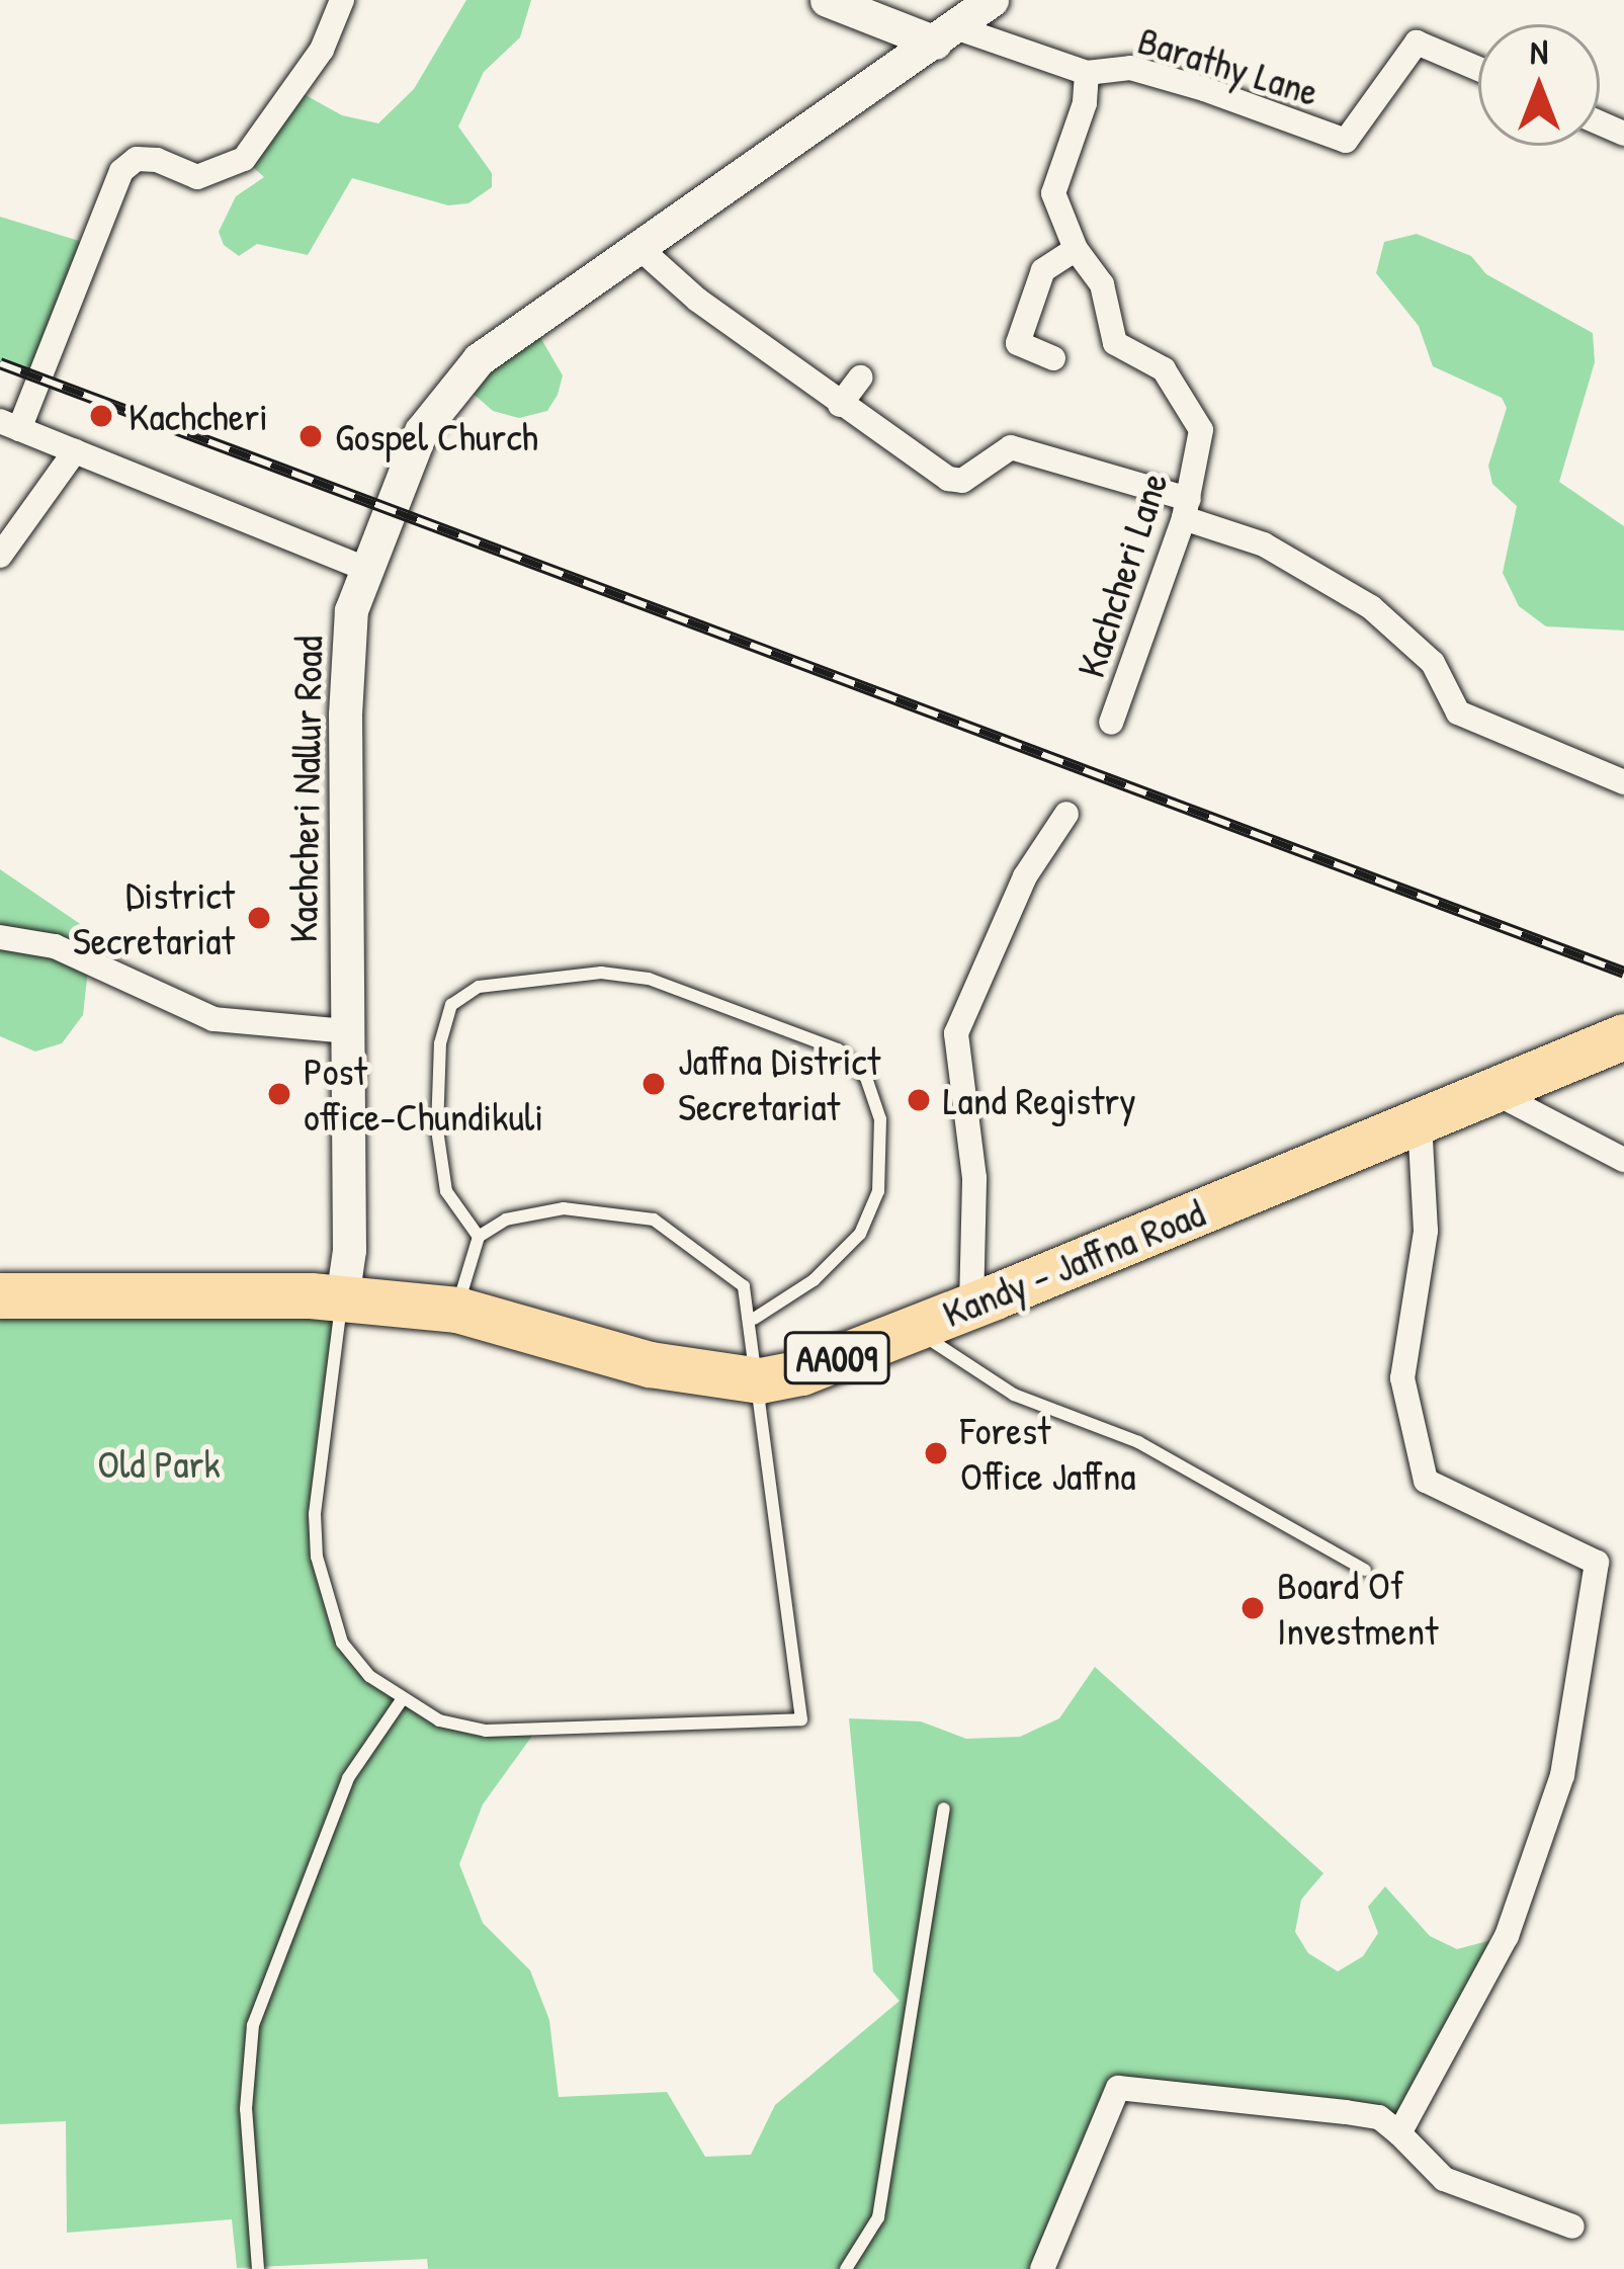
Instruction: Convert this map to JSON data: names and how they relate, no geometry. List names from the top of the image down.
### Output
{
  "streets": {
    "highway": ["Kandy - Jaffna Road", "AA009"],
    "street": ["Barathy Lane", "Kachcheri Lane", "Kachcheri Nallur Road"]
  },
  "crossings": [
    ["Barathy Lane", "Kachcheri Lane"],
    ["Barathy Lane", "Kachcheri Nallur Road"],
    ["Kachcheri Nallur Road", "Kandy - Jaffna Road"]
  ],
  "parks": ["Old Park"],
  "places": [
    "Kachcheri",
    "Gospel Church",
    "District Secretariat",
    "Jaffna District Secretariat",
    "Post office-Chundikuli",
    "Land Registry",
    "Forest Office Jaffna",
    "Board Of Investment"
  ],
  "north": "top"
}
